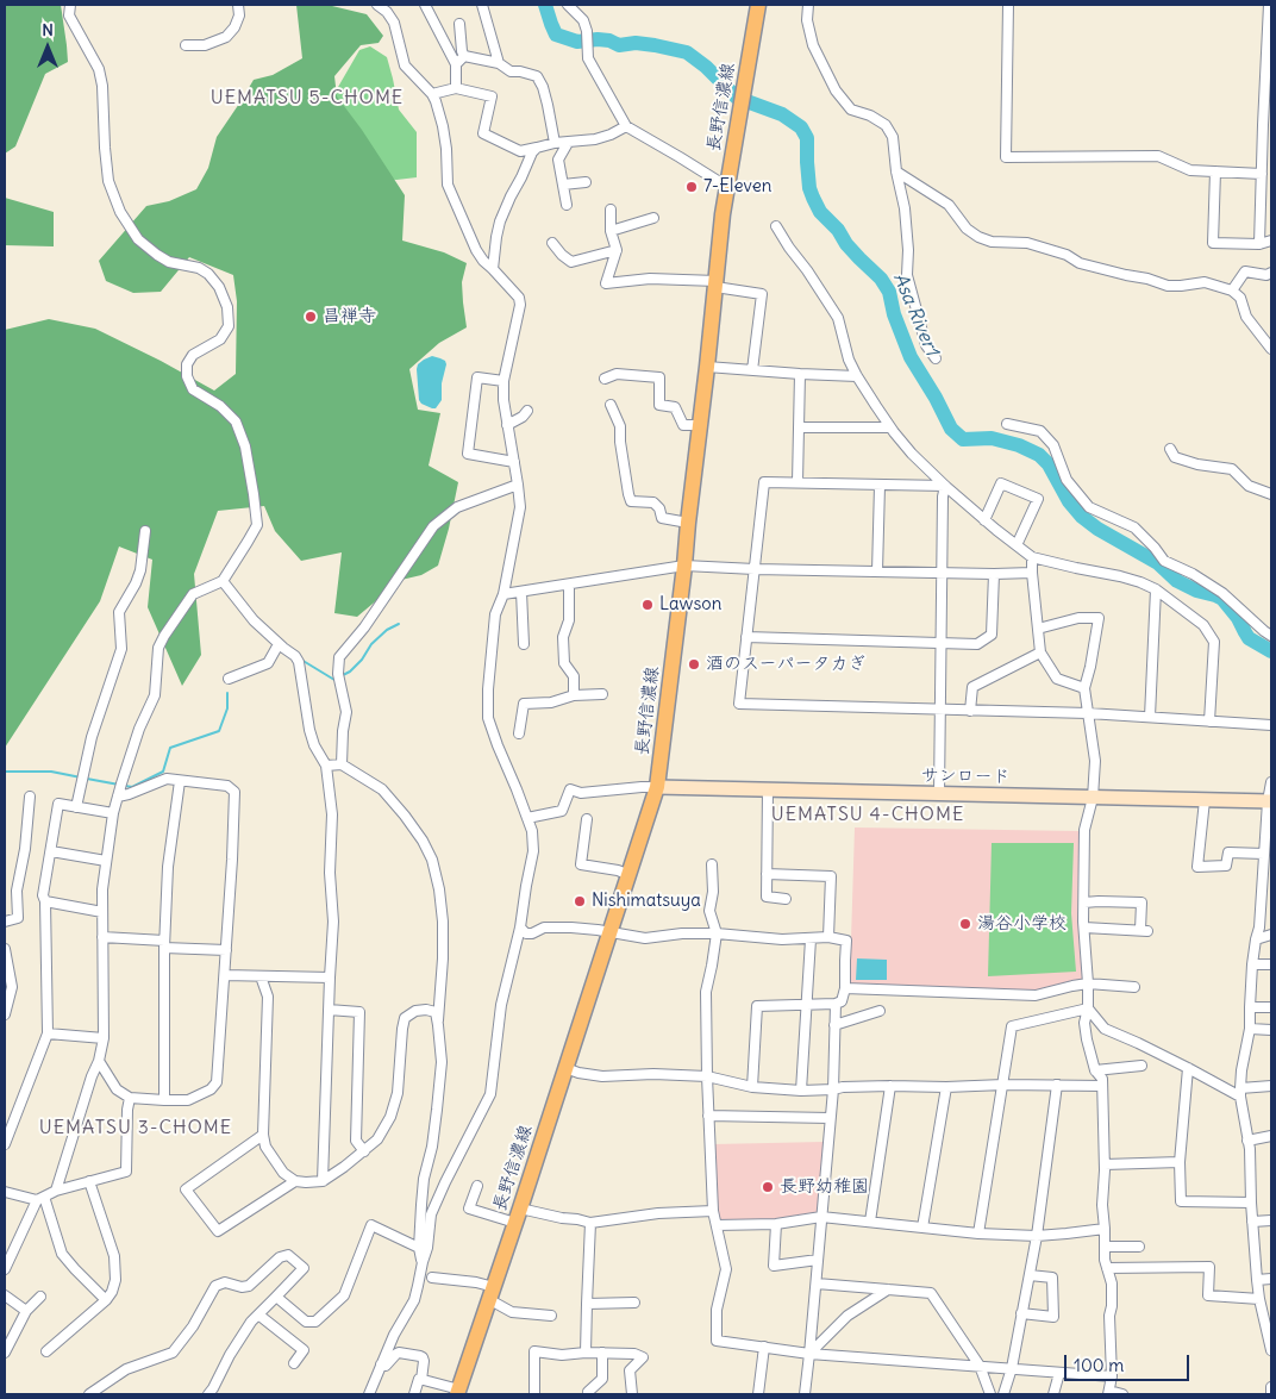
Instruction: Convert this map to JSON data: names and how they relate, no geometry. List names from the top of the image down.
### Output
{
  "streets": {
    "main road": ["長野信濃線"],
    "street": ["サンロード"]
  },
  "crossings": [
    ["長野信濃線", "サンロード"]
  ],
  "districts": ["UEMATSU 5-CHOME", "UEMATSU 4-CHOME", "UEMATSU 3-CHOME"],
  "water": ["Asa River1"],
  "places": [
    "7-Eleven",
    "昌禅寺",
    "Lawson",
    "酒のスーパータカぎ",
    "Nishimatsuya",
    "湯谷小学校",
    "長野幼稚園"
  ],
  "scale_bar": "100 m",
  "north": "top"
}
